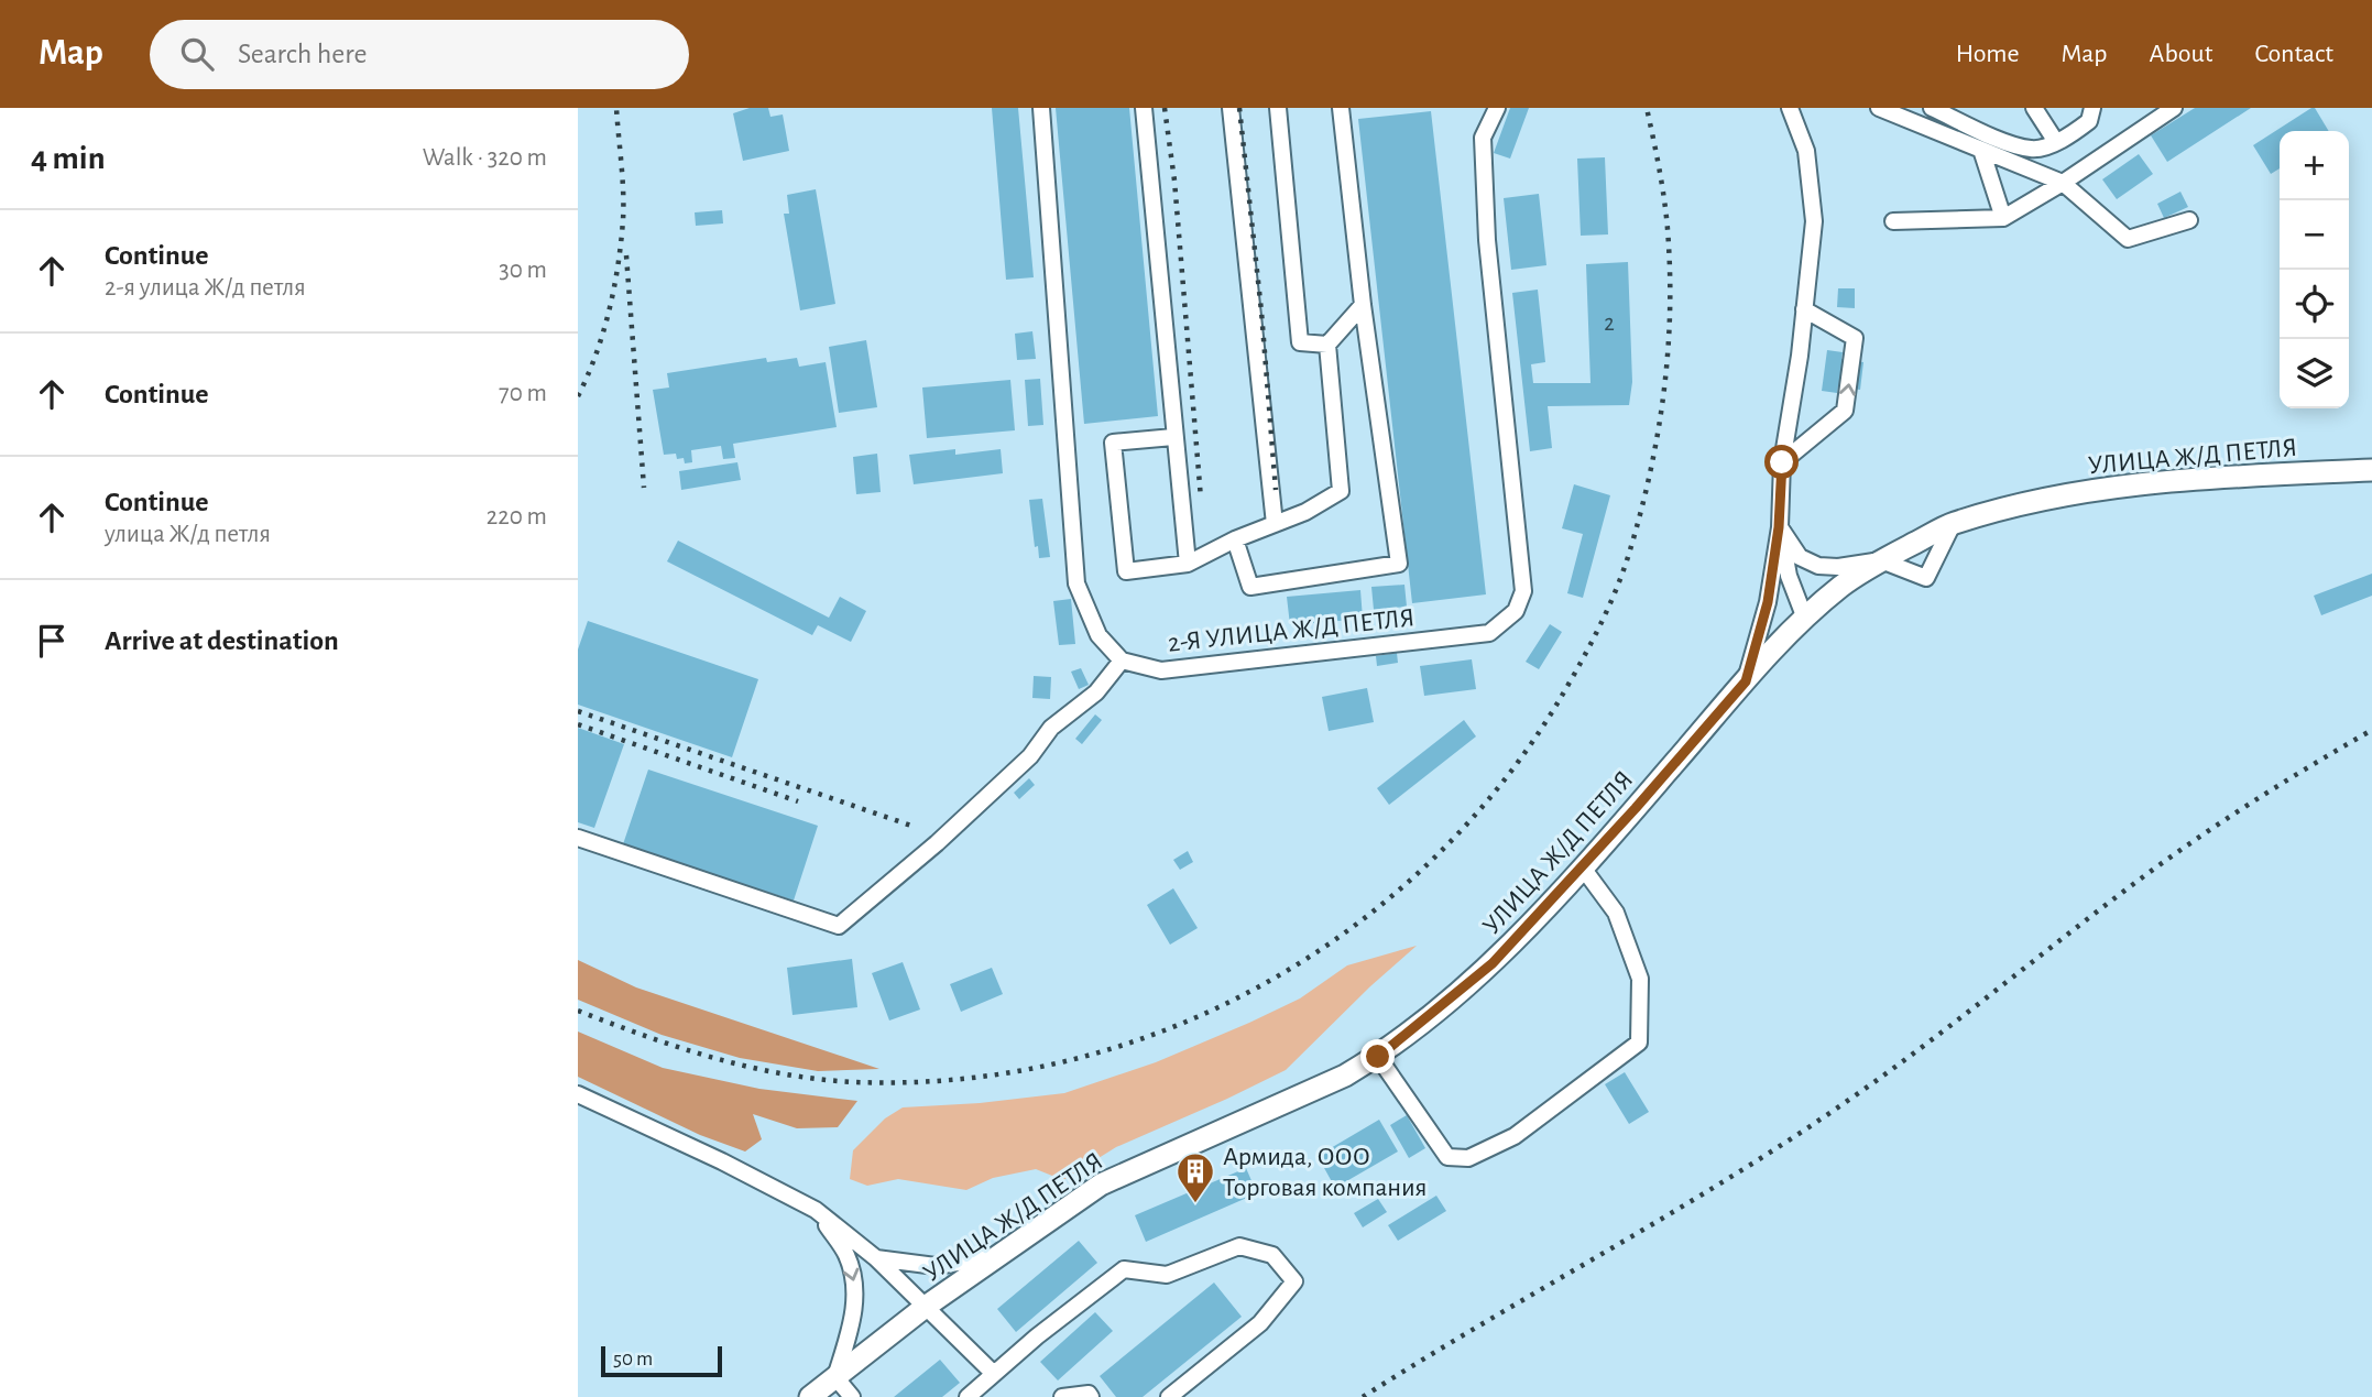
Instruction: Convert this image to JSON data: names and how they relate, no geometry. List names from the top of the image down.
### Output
{
  "streets": {
    "main road": ["УЛИЦА Ж/Д ПЕТЛЯ"],
    "street": ["2-Я УЛИЦА Ж/Д ПЕТЛЯ"]
  },
  "places": {
    "building": ["Армида, ООО Торговая компания"]
  },
  "house_numbers": ["2"],
  "scale_bar": "50 m",
  "page": {
    "header": "Map",
    "search": "Search here",
    "nav": [
      "Home",
      "Map",
      "About",
      "Contact"
    ],
    "heading": ["4 min", "Walk · 320 m"],
    "map_buttons": ["+", "−"],
    "list": [
      ["Continue", "2-я улица Ж/д петля", "30 m"],
      ["Continue", "70 m"],
      ["Continue", "улица Ж/д петля", "220 m"],
      "Arrive at destination"
    ],
    "scale": "50 m"
  }
}
